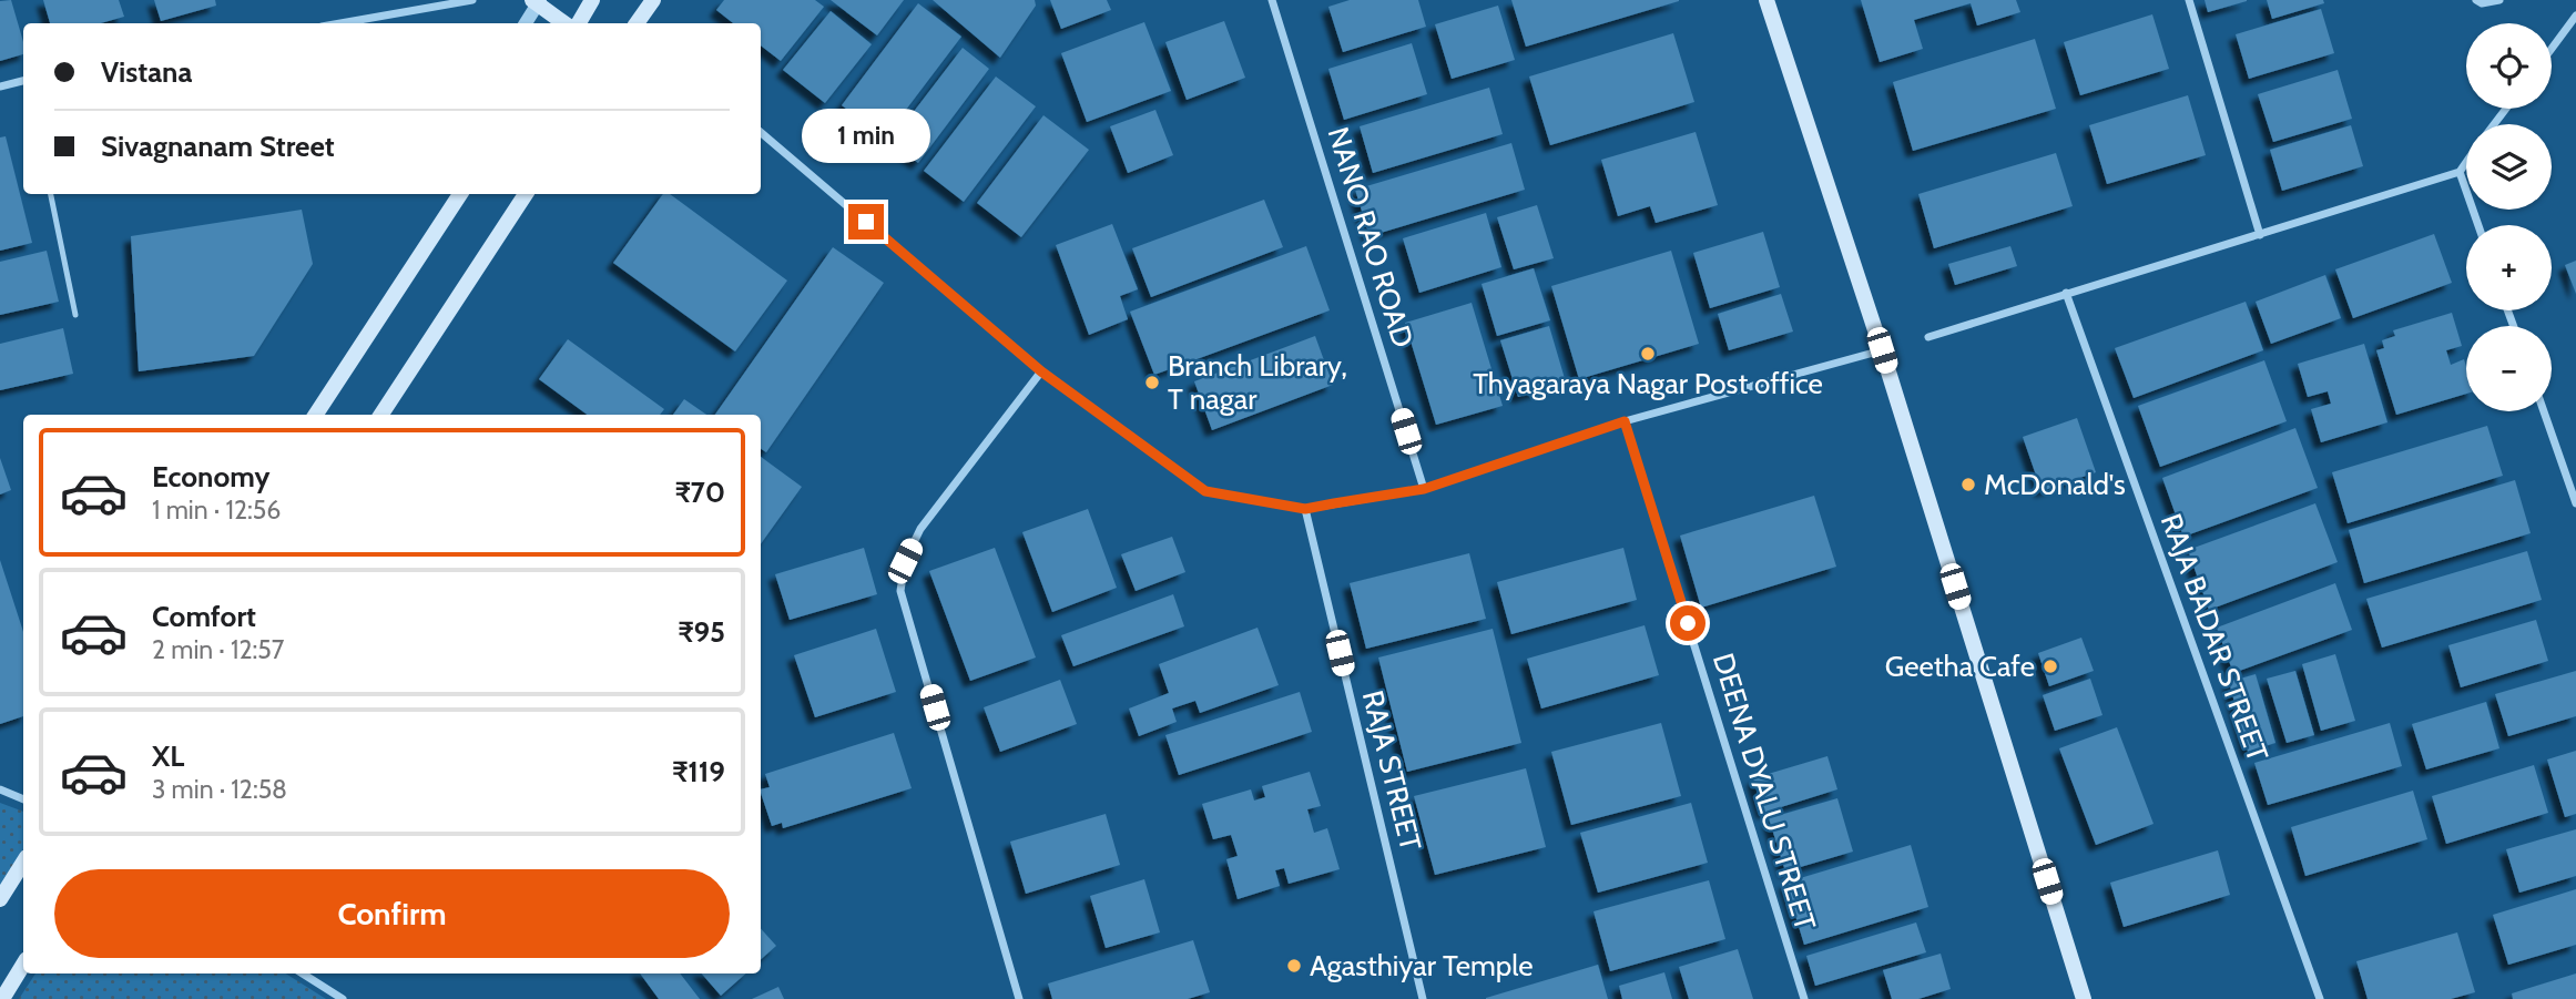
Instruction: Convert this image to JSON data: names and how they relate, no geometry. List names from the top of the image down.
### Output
{
  "streets": {
    "street": [
      "NANO RAO ROAD",
      "RAJA BADAR STREET",
      "RAJA STREET",
      "DEENA DYALU STREET"
    ]
  },
  "places": [
    "Thyagaraya Nagar Post office",
    "Branch Library, T nagar",
    "McDonald's",
    "Geetha Cafe",
    "Agasthiyar Temple"
  ],
  "page": {
    "map_buttons": ["+", "−"],
    "banner": ["Vistana", "Sivagnanam Street"],
    "bubble": "1 min",
    "list": [
      {
        "name": "Economy",
        "note": "1 min · 12:56",
        "value": "₹70"
      },
      {
        "name": "Comfort",
        "note": "2 min · 12:57",
        "value": "₹95"
      },
      {
        "name": "XL",
        "note": "3 min · 12:58",
        "value": "₹119"
      }
    ],
    "buttons": "Confirm"
  }
}
